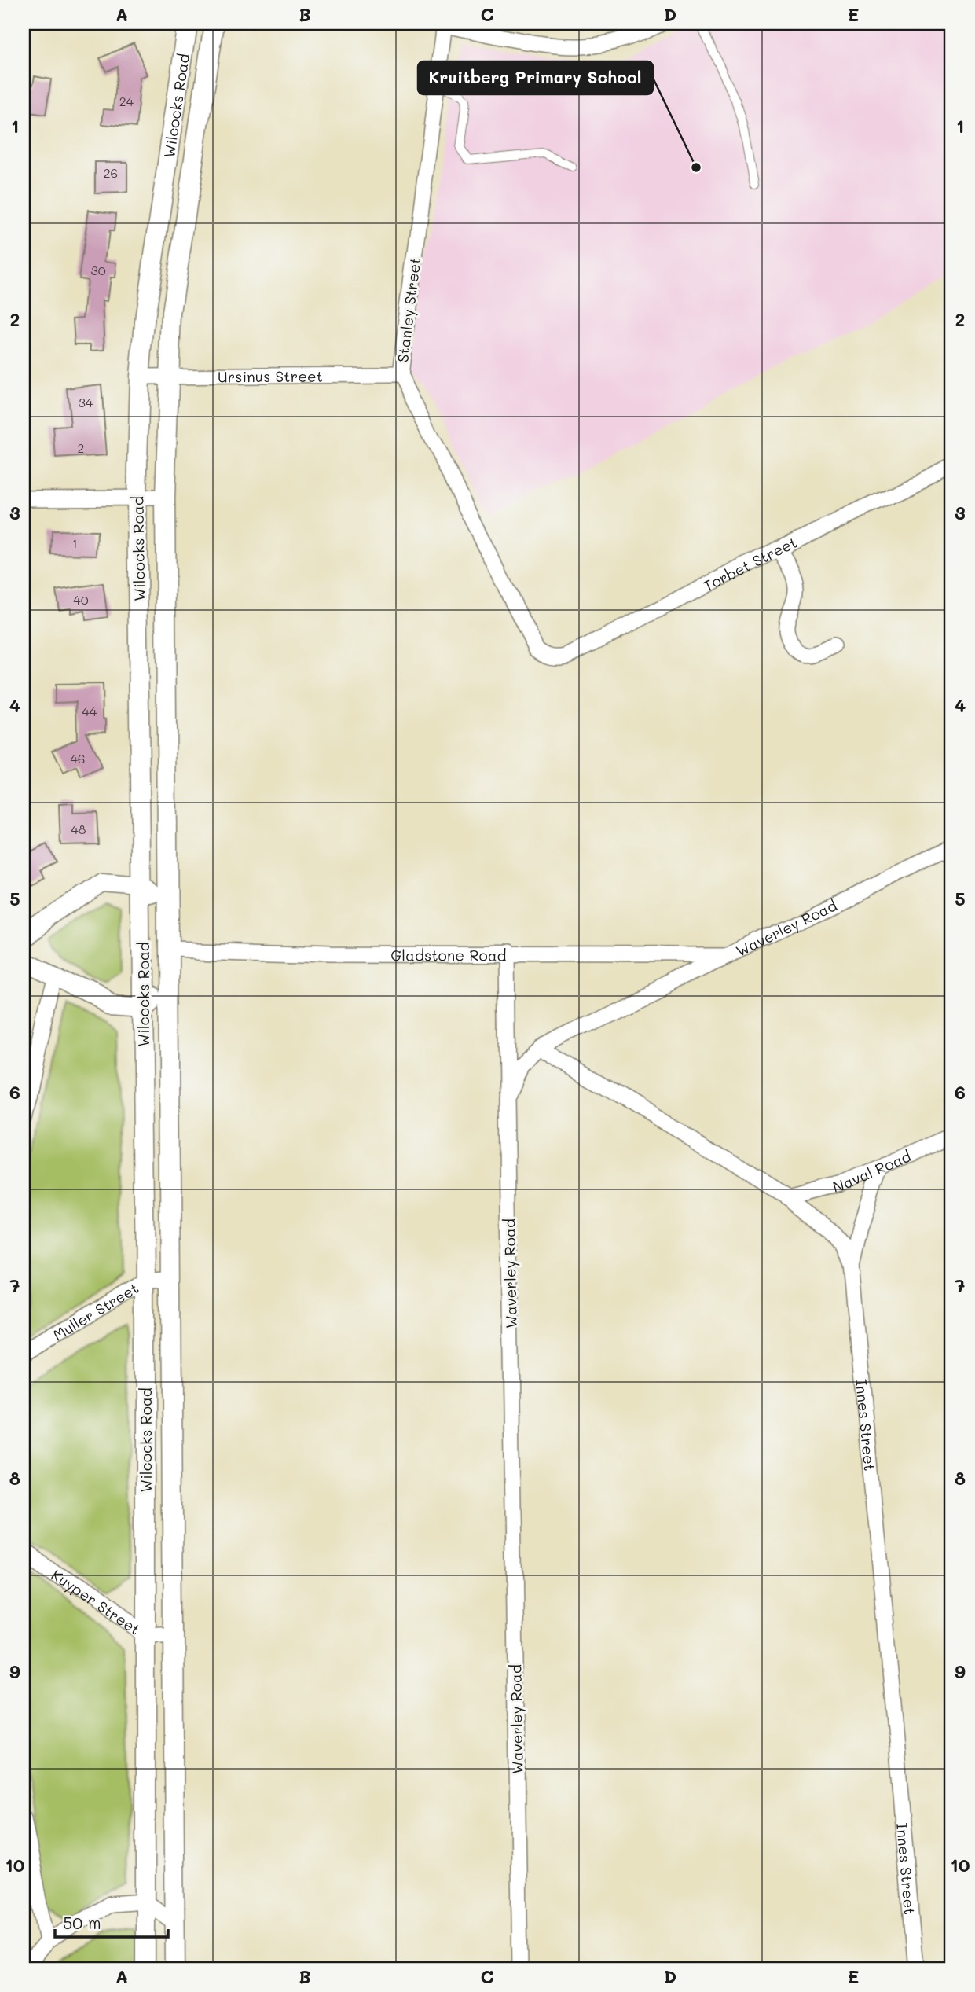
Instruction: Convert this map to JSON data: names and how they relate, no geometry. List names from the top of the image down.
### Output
{
  "streets": {
    "street": [
      "Wilcocks Road",
      "Stanley Street",
      "Ursinus Street",
      "Torbet Street",
      "Waverley Road",
      "Gladstone Road",
      "Naval Road",
      "Muller Street",
      "Innes Street",
      "Kuyper Street"
    ]
  },
  "crossings": [
    ["Wilcocks Road", "Ursinus Street"],
    ["Wilcocks Road", "Gladstone Road"],
    ["Wilcocks Road", "Muller Street"],
    ["Wilcocks Road", "Kuyper Street"],
    ["Stanley Street", "Ursinus Street"],
    ["Stanley Street", "Torbet Street"],
    ["Waverley Road", "Gladstone Road"],
    ["Waverley Road", "Innes Street"],
    ["Naval Road", "Innes Street"]
  ],
  "places": ["Kruitberg Primary School"],
  "house_numbers": [
    "24",
    "26",
    "30",
    "34",
    "2",
    "1",
    "40",
    "44",
    "46",
    "48"
  ],
  "scale_bar": "50 m",
  "grid": {
    "columns": [
      "A",
      "B",
      "C",
      "D",
      "E"
    ],
    "rows": [
      "1",
      "2",
      "3",
      "4",
      "5",
      "6",
      "7",
      "8",
      "9",
      "10"
    ]
  }
}
